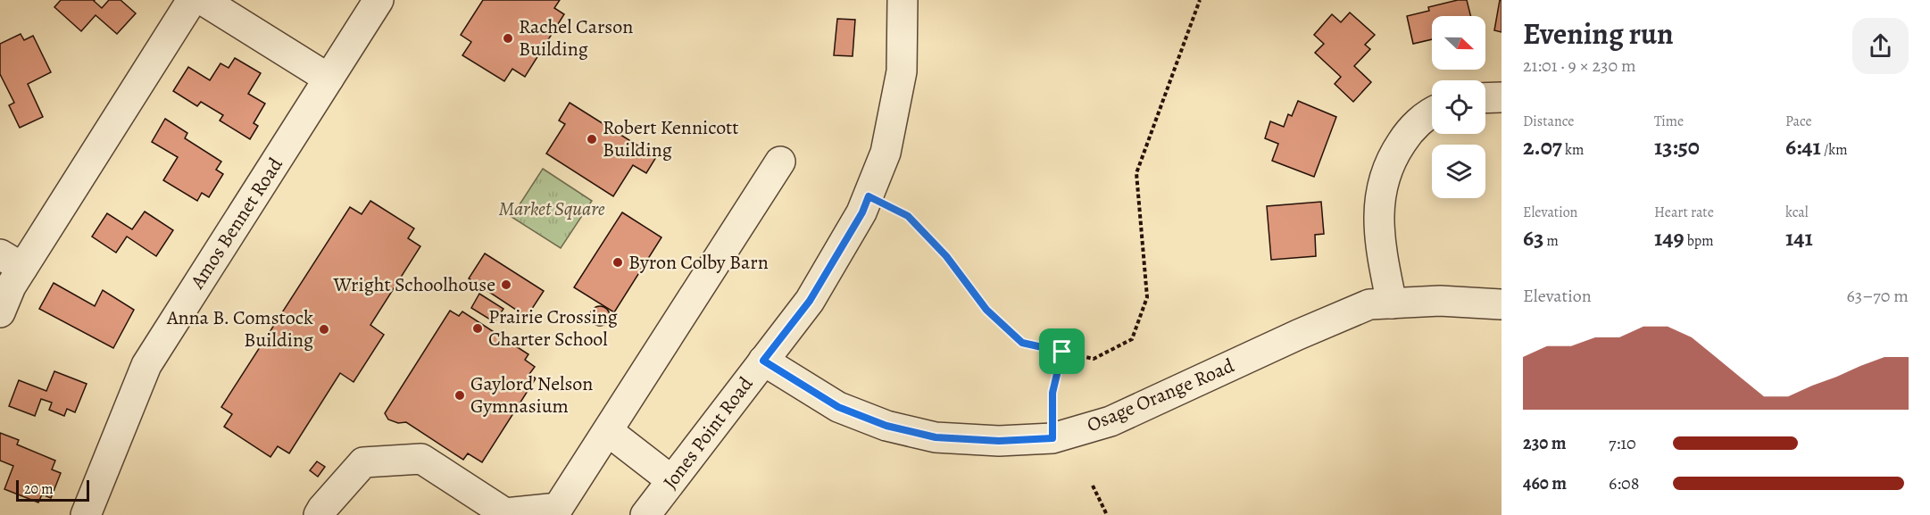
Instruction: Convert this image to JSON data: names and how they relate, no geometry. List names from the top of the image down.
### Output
{
  "streets": {
    "street": ["Amos Bennet Road", "Osage Orange Road", "Jones Point Road"]
  },
  "crossings": [
    ["Osage Orange Road", "Jones Point Road"]
  ],
  "parks": ["Market Square"],
  "places": [
    "Rachel Carson Building",
    "Robert Kennicott Building",
    "Byron Colby Barn",
    "Wright Schoolhouse",
    "Prairie Crossing Charter School",
    "Anna B. Comstock Building",
    "Gaylord Nelson Gymnasium"
  ],
  "scale_bar": "20 m",
  "north": "right",
  "page": {
    "heading": ["Evening run", "21:01 · 9 × 230 m"],
    "stats": [
      ["Distance", "2.07 km"],
      ["Time", "13:50"],
      ["Pace", "6:41 /km"],
      ["Elevation", "63 m"],
      ["Heart rate", "149 bpm"],
      ["kcal", "141"]
    ],
    "chart": ["Elevation", "63–70 m"],
    "list": [
      {
        "name": "230 m",
        "note": "7:10"
      },
      {
        "name": "460 m",
        "note": "6:08"
      }
    ],
    "scale": "20 m"
  }
}
